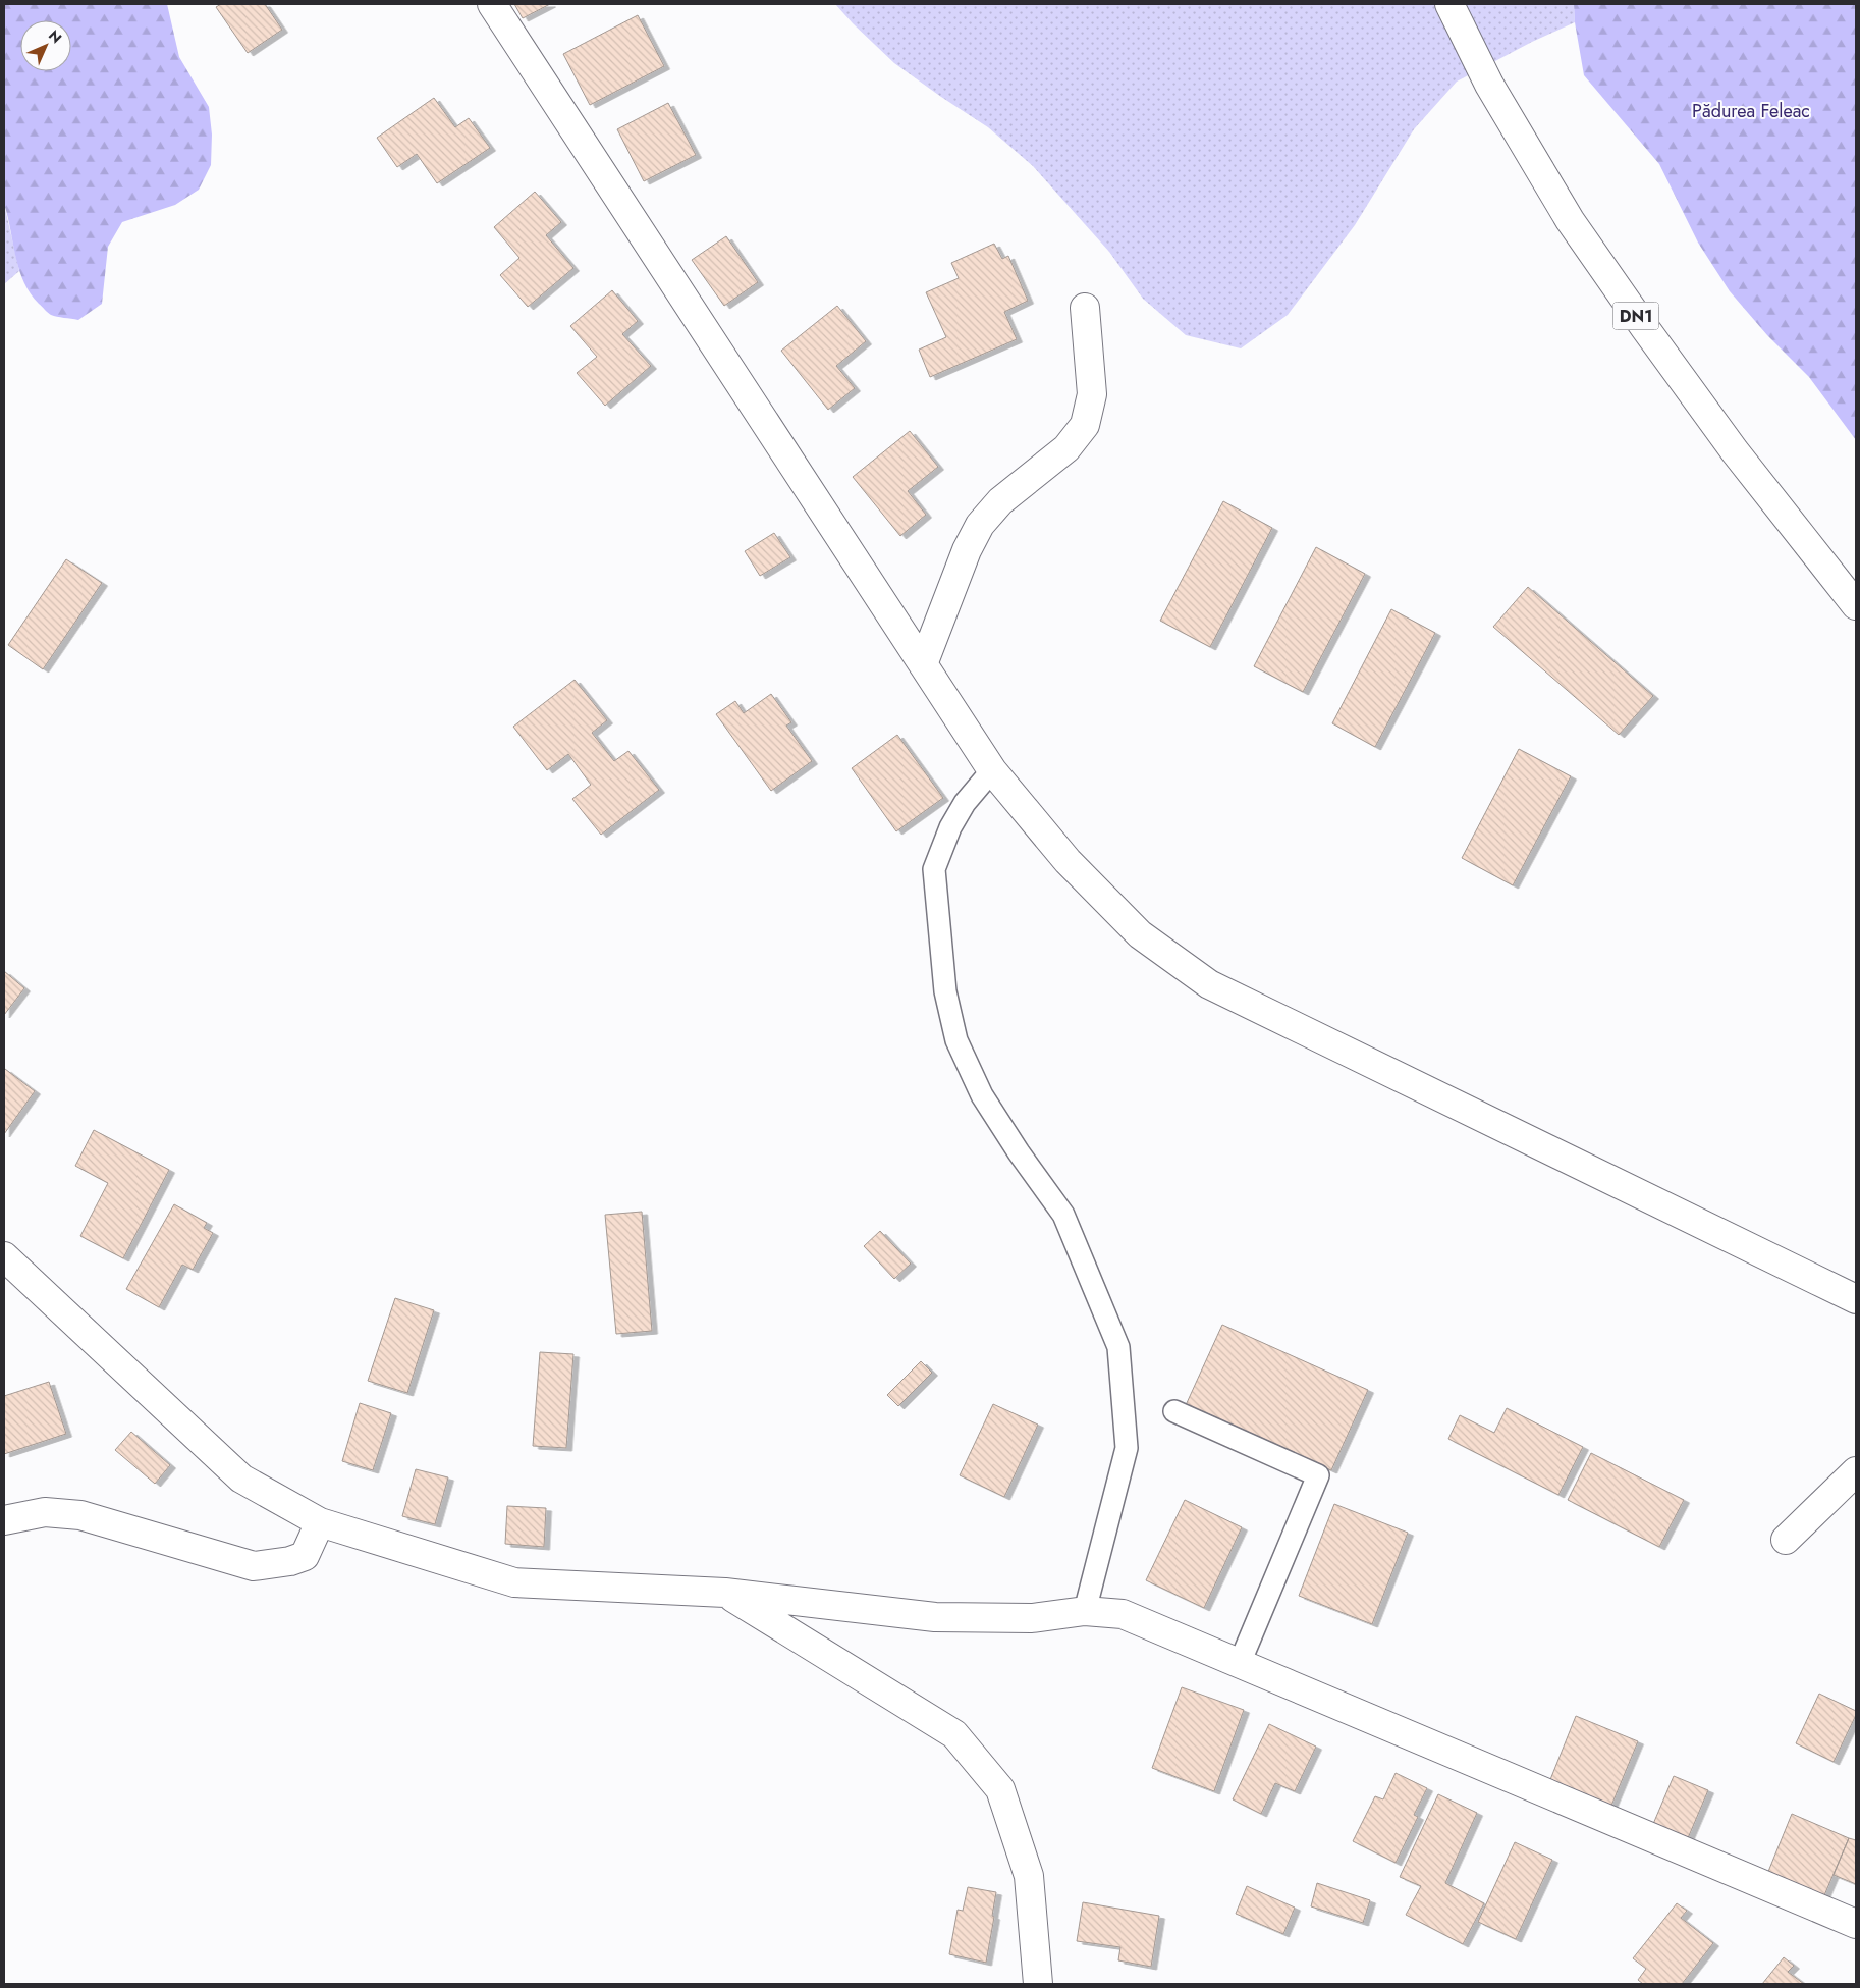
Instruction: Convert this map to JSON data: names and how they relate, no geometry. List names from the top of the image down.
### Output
{
  "streets": {
    "street": ["DN1"]
  },
  "parks": ["Pădurea Feleac"],
  "north": "top right"
}
